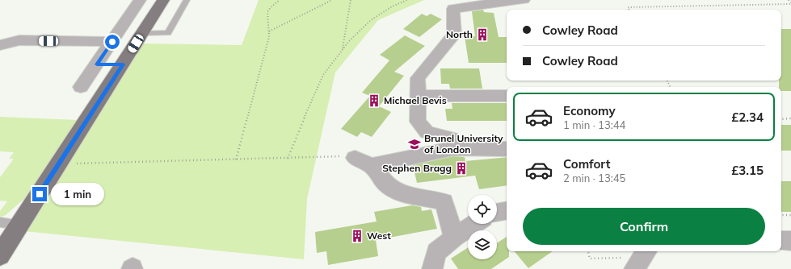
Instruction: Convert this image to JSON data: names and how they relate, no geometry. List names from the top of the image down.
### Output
{
  "places": {
    "building": [
      "North",
      "Michael Bevis",
      "Stephen Bragg",
      "West"
    ],
    "school or university": ["Brunel University of London"]
  },
  "page": {
    "banner": ["Cowley Road", "Cowley Road"],
    "list": [
      {
        "name": "Economy",
        "note": "1 min · 13:44",
        "value": "£2.34"
      },
      {
        "name": "Comfort",
        "note": "2 min · 13:45",
        "value": "£3.15"
      }
    ],
    "bubble": "1 min",
    "buttons": "Confirm"
  }
}
